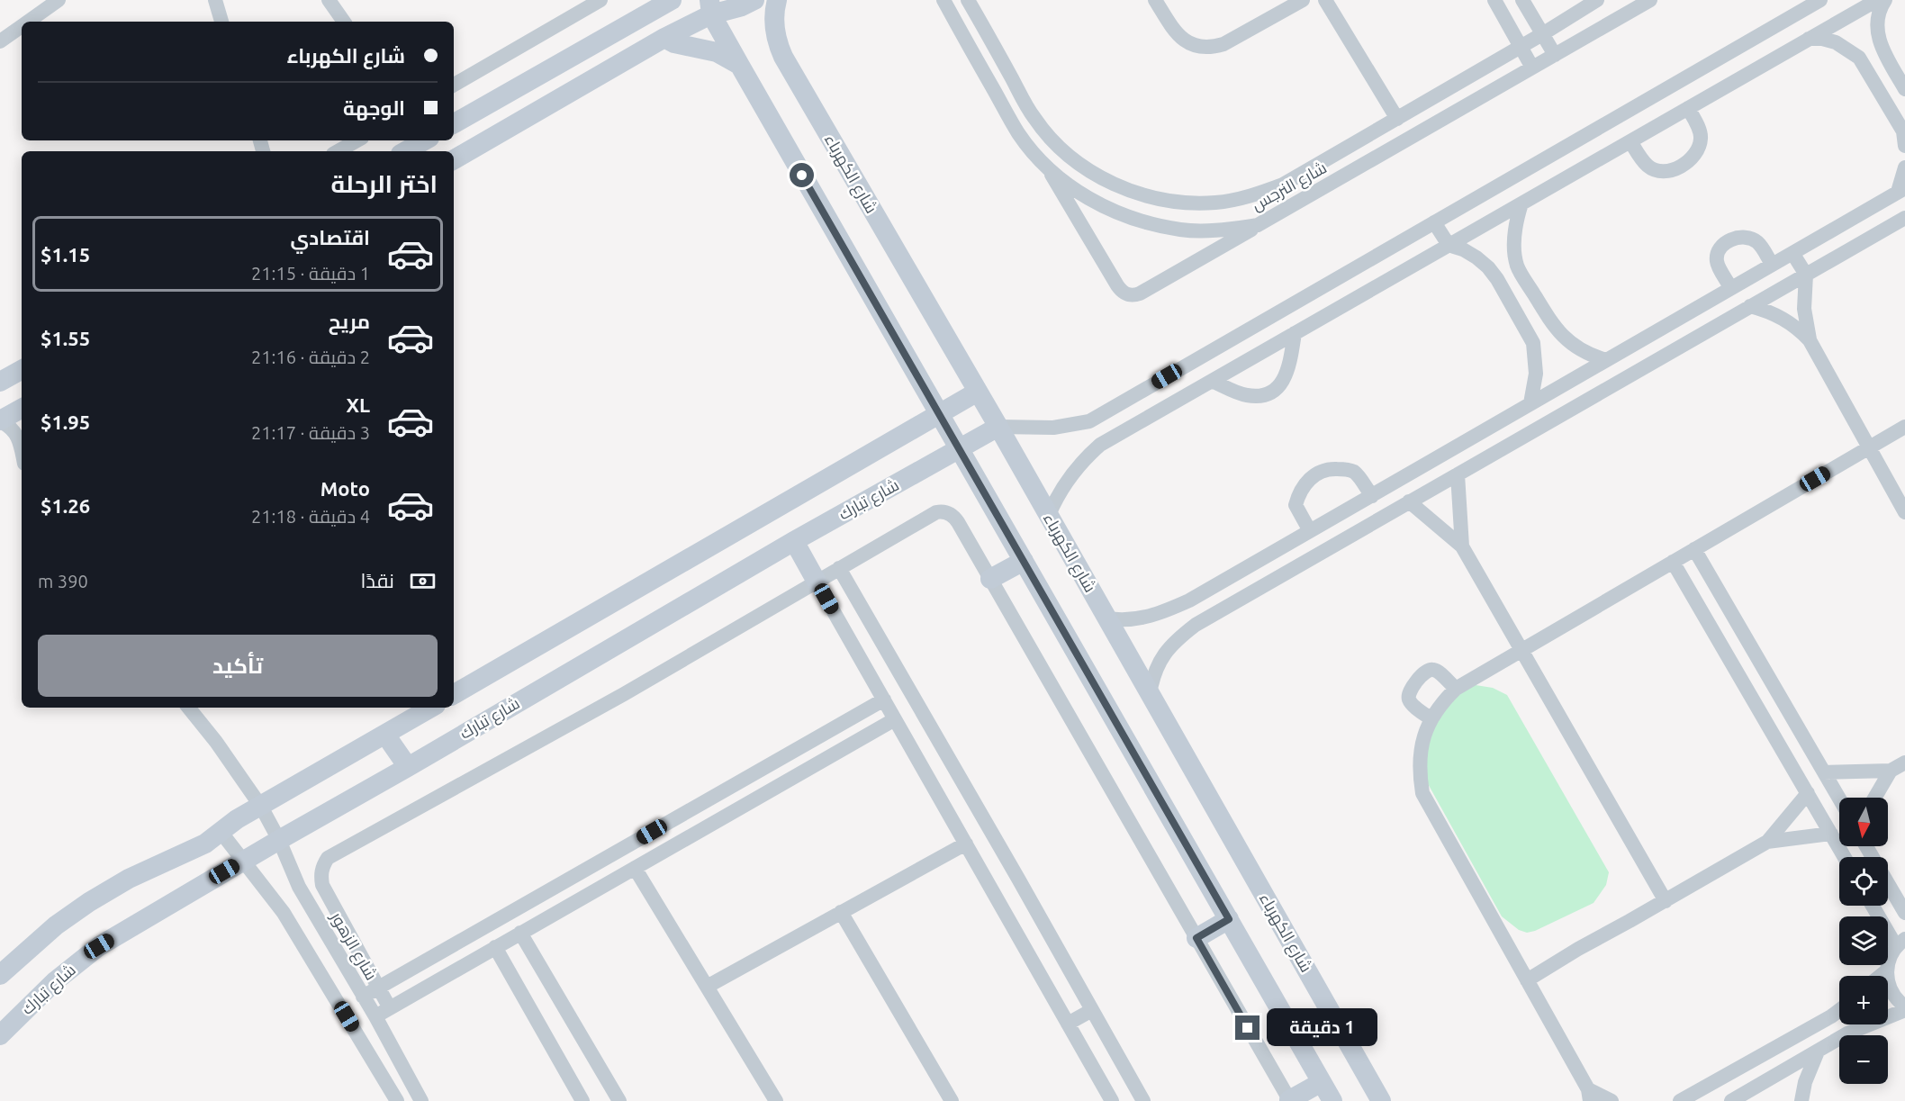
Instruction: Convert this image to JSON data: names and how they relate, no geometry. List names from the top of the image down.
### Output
{
  "streets": {
    "street": [
      "شارع الكهرباء",
      "شارع النرجس",
      "شارع تبارك",
      "شارع الزهور"
    ]
  },
  "crossings": [
    ["شارع الكهرباء", "شارع تبارك"],
    ["شارع تبارك", "شارع الزهور"]
  ],
  "north": "bottom",
  "page": {
    "banner": ["شارع الكهرباء", "الوجهة"],
    "heading": "اختر الرحلة",
    "list": [
      {
        "name": "اقتصادي",
        "note": "1 دقيقة · 21:15",
        "value": "$1.15"
      },
      {
        "name": "مريح",
        "note": "2 دقيقة · 21:16",
        "value": "$1.55"
      },
      {
        "name": "XL",
        "note": "3 دقيقة · 21:17",
        "value": "$1.95"
      },
      {
        "name": "Moto",
        "note": "4 دقيقة · 21:18",
        "value": "$1.26"
      }
    ],
    "pay": ["نقدًا", "390 m"],
    "buttons": "تأكيد",
    "map_buttons": ["+", "−"],
    "bubble": "1 دقيقة"
  }
}
